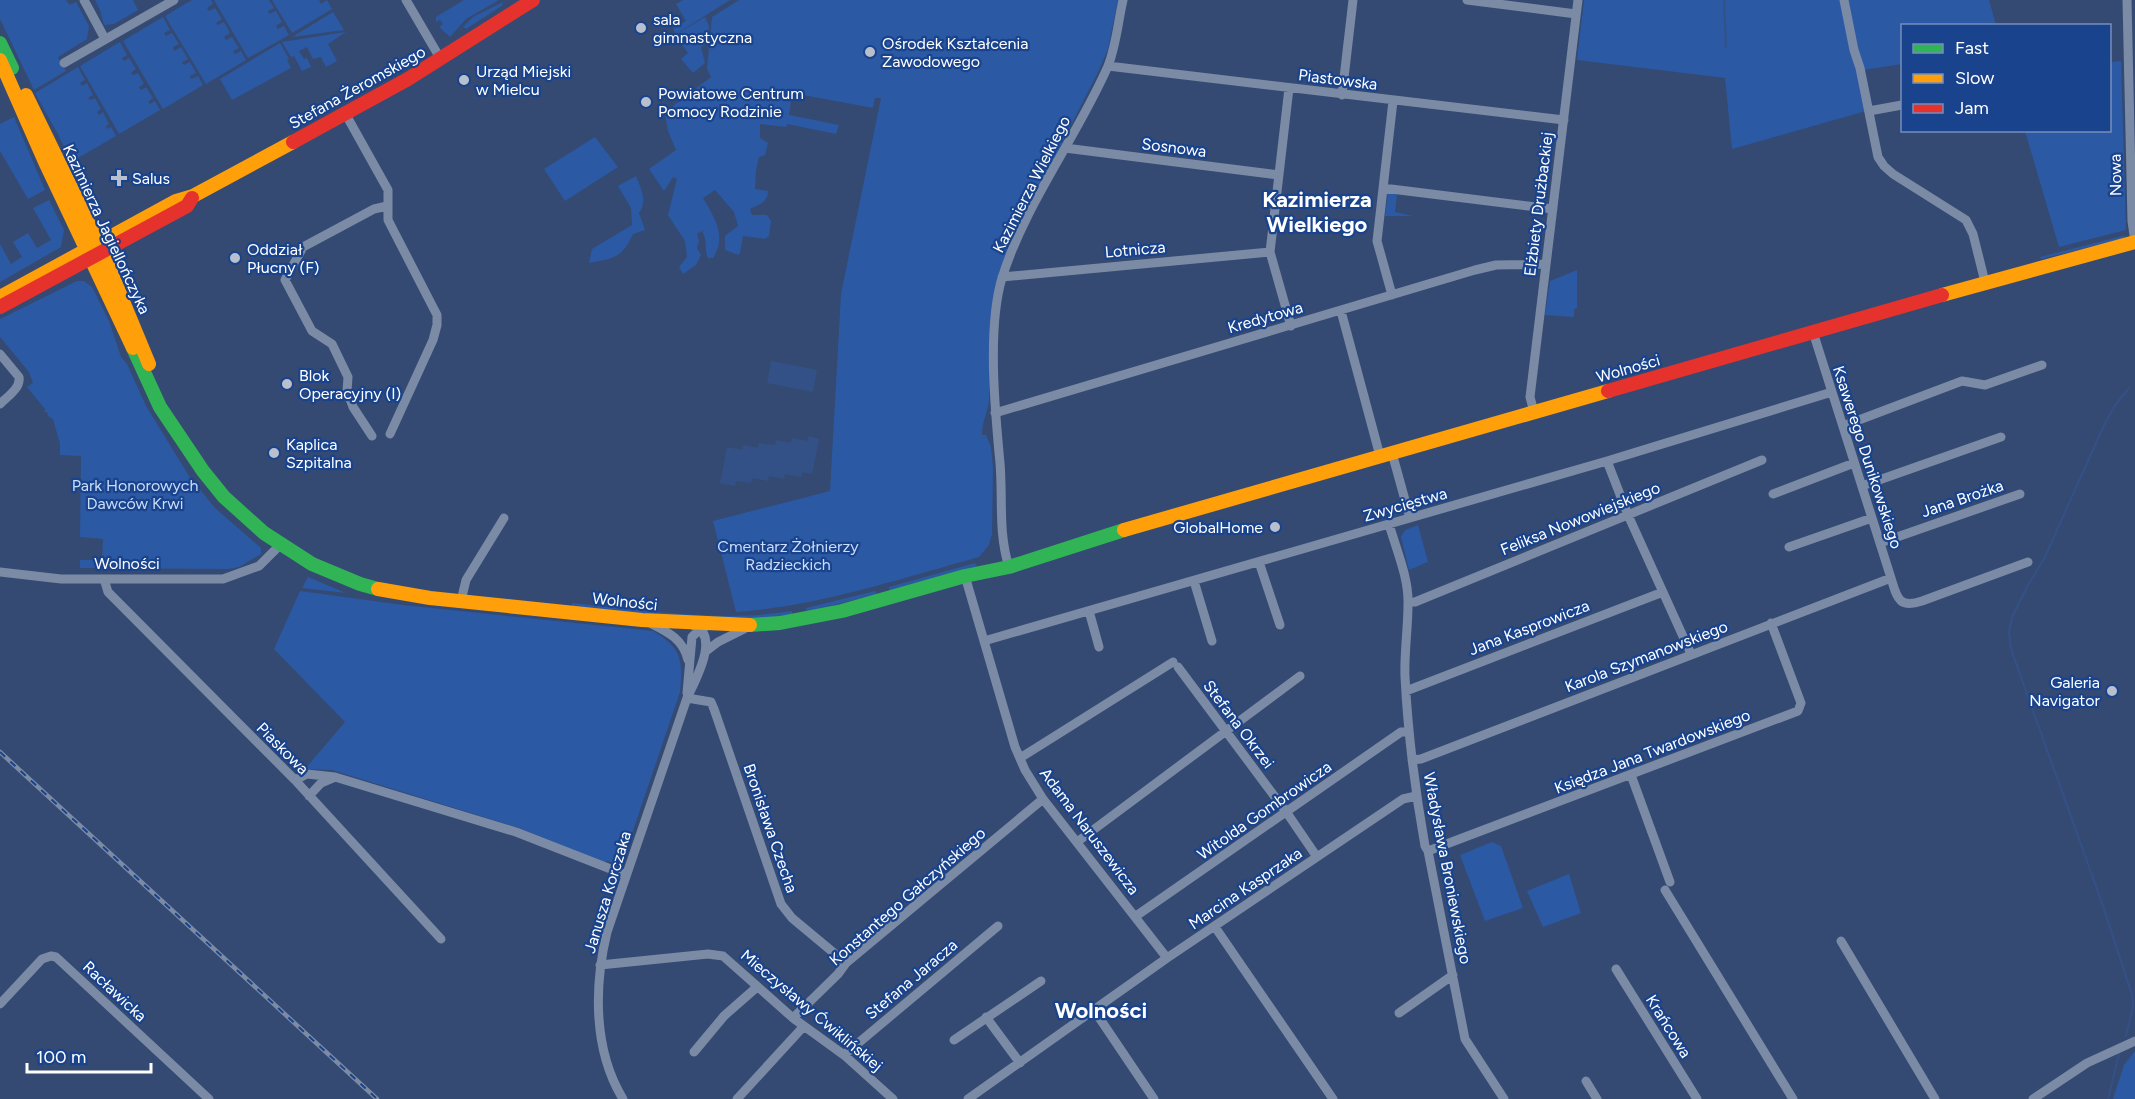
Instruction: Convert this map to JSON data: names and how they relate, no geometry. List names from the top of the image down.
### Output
{
  "streets": {
    "main road": ["Stefana Żeromskiego", "Kazimierza Jagiellończyka", "Wolności"],
    "street": [
      "Piastowska",
      "Sosnowa",
      "Nowa",
      "Kazimierza Wielkiego",
      "Elżbiety Drużbackiej",
      "Lotnicza",
      "Kredytowa",
      "Ksawerego Dunikowskiego",
      "Jana Brożka",
      "Zwycięstwa",
      "Feliksa Nowowiejskiego",
      "Jana Kasprowicza",
      "Karola Szymanowskiego",
      "Stefana Okrzei",
      "Piaskowa",
      "Księdza Jana Twardowskiego",
      "Witolda Gombrowicza",
      "Bronisława Czecha",
      "Adama Naruszewicza",
      "Władysława Broniewskiego",
      "Marcina Kasprzaka",
      "Janusza Korczaka",
      "Konstantego Gałczyńskiego",
      "Stefana Jaracza",
      "Racławicka",
      "Mieczysławy Ćwiklińskiej",
      "Krańcowa"
    ]
  },
  "crossings": [
    ["Piastowska", "Kazimierza Wielkiego"],
    ["Piastowska", "Elżbiety Drużbackiej"],
    ["Stefana Żeromskiego", "Kazimierza Jagiellończyka"],
    ["Sosnowa", "Kazimierza Wielkiego"],
    ["Nowa", "Wolności"],
    ["Kazimierza Wielkiego", "Lotnicza"],
    ["Kazimierza Wielkiego", "Kredytowa"],
    ["Kazimierza Wielkiego", "Wolności"],
    ["Elżbiety Drużbackiej", "Kredytowa"],
    ["Elżbiety Drużbackiej", "Wolności"],
    ["Kazimierza Jagiellończyka", "Wolności"],
    ["Wolności", "Ksawerego Dunikowskiego"],
    ["Wolności", "Piaskowa"],
    ["Wolności", "Adama Naruszewicza"],
    ["Wolności", "Janusza Korczaka"],
    ["Ksawerego Dunikowskiego", "Jana Brożka"],
    ["Ksawerego Dunikowskiego", "Zwycięstwa"],
    ["Ksawerego Dunikowskiego", "Karola Szymanowskiego"],
    ["Zwycięstwa", "Adama Naruszewicza"],
    ["Zwycięstwa", "Władysława Broniewskiego"],
    ["Feliksa Nowowiejskiego", "Władysława Broniewskiego"],
    ["Jana Kasprowicza", "Władysława Broniewskiego"],
    ["Karola Szymanowskiego", "Księdza Jana Twardowskiego"],
    ["Karola Szymanowskiego", "Władysława Broniewskiego"],
    ["Stefana Okrzei", "Witolda Gombrowicza"],
    ["Stefana Okrzei", "Adama Naruszewicza"],
    ["Stefana Okrzei", "Marcina Kasprzaka"],
    ["Księdza Jana Twardowskiego", "Władysława Broniewskiego"],
    ["Witolda Gombrowicza", "Adama Naruszewicza"],
    ["Witolda Gombrowicza", "Władysława Broniewskiego"],
    ["Bronisława Czecha", "Janusza Korczaka"],
    ["Bronisława Czecha", "Konstantego Gałczyńskiego"],
    ["Adama Naruszewicza", "Marcina Kasprzaka"],
    ["Adama Naruszewicza", "Konstantego Gałczyńskiego"],
    ["Władysława Broniewskiego", "Marcina Kasprzaka"],
    ["Janusza Korczaka", "Mieczysławy Ćwiklińskiej"],
    ["Konstantego Gałczyńskiego", "Mieczysławy Ćwiklińskiej"],
    ["Stefana Jaracza", "Mieczysławy Ćwiklińskiej"]
  ],
  "districts": ["Kazimierza Wielkiego", "Wolności"],
  "parks": ["Park Honorowych Dawców Krwi", "Cmentarz Żołnierzy Radzieckich"],
  "places": {
    "other": [
      "sala gimnastyczna",
      "Ośrodek Kształcenia Zawodowego",
      "Urząd Miejski w Mielcu",
      "Powiatowe Centrum Pomocy Rodzinie",
      "Oddział Płucny (F)",
      "Blok Operacyjny (I)",
      "Kaplica Szpitalna",
      "GlobalHome",
      "Galeria Navigator"
    ],
    "health": ["Salus"]
  },
  "legend": ["Fast", "Slow", "Jam"],
  "scale_bar": "100 m"
}
